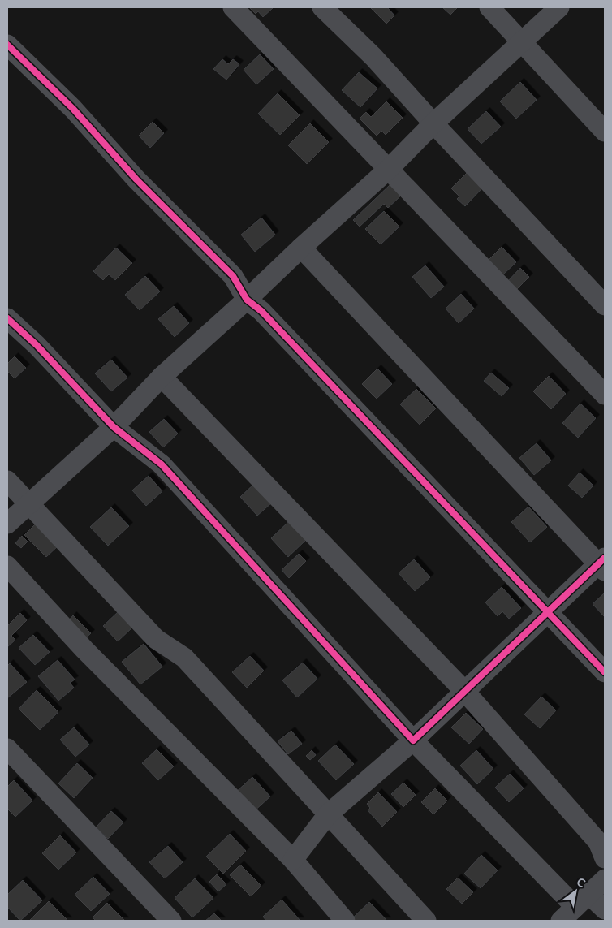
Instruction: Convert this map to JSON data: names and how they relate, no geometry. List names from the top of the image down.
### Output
{
  "north": "top right"
}
